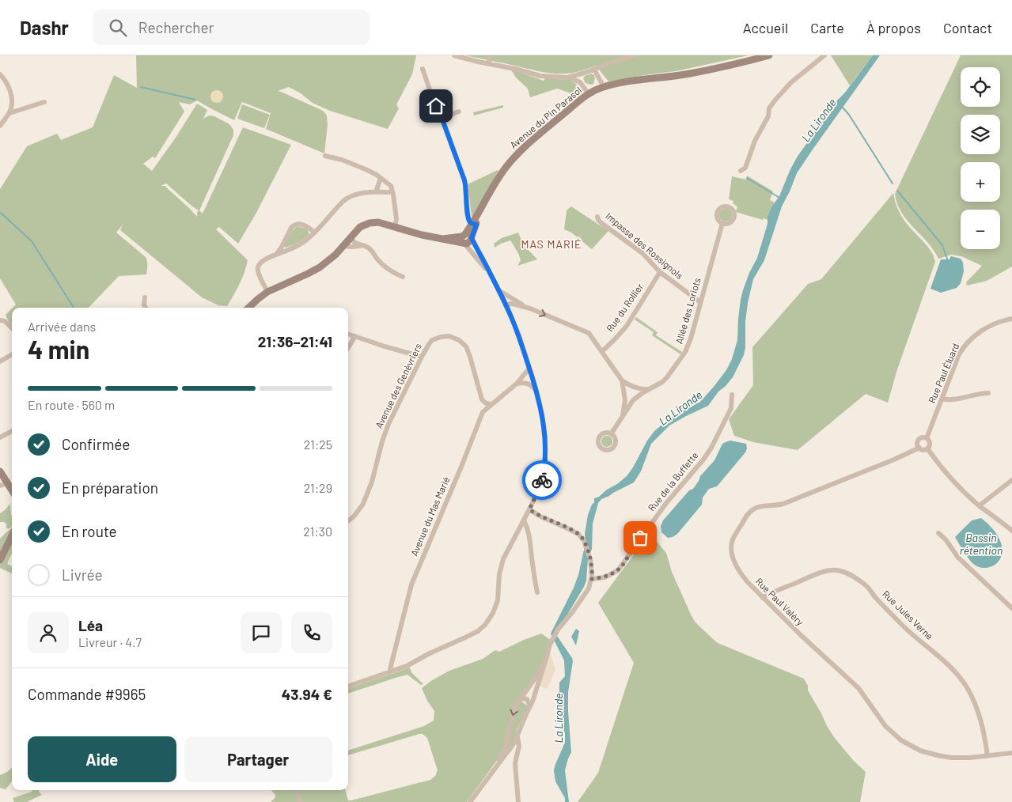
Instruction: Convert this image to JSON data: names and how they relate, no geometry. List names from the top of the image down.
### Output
{
  "streets": {
    "street": [
      "Avenue du Pin Parasol",
      "Impasse des Rossignols",
      "Rue du Rollier",
      "Allée des Loriots",
      "Rue Paul Éluard",
      "Avenue des Genèvriers",
      "Rue de la Buffette",
      "Avenue du Mas Marié",
      "Rue Paul Valéry",
      "Rue Jules Verne"
    ]
  },
  "crossings": [
    ["Impasse des Rossignols", "Rue du Rollier"],
    ["Impasse des Rossignols", "Allée des Loriots"],
    ["Rue Paul Éluard", "Rue Paul Valéry"],
    ["Avenue des Genèvriers", "Avenue du Mas Marié"],
    ["Rue Paul Valéry", "Rue Jules Verne"]
  ],
  "districts": ["MAS MARIÉ"],
  "water": ["La Lironde", "Bassin rétention"],
  "page": {
    "header": "Dashr",
    "search": "Rechercher",
    "nav": [
      "Accueil",
      "Carte",
      "À propos",
      "Contact"
    ],
    "map_buttons": ["+", "−"],
    "heading": ["4 min", "Arrivée dans", "21:36–21:41"],
    "panel": [
      "Léa",
      "Livreur · 4.7",
      "Commande #9965",
      "43.94 €"
    ],
    "bar": "En route · 560 m",
    "list": [
      ["Confirmée", "21:25"],
      ["En préparation", "21:29"],
      ["En route", "21:30"],
      "Livrée"
    ],
    "buttons": ["Aide", "Partager"]
  }
}
